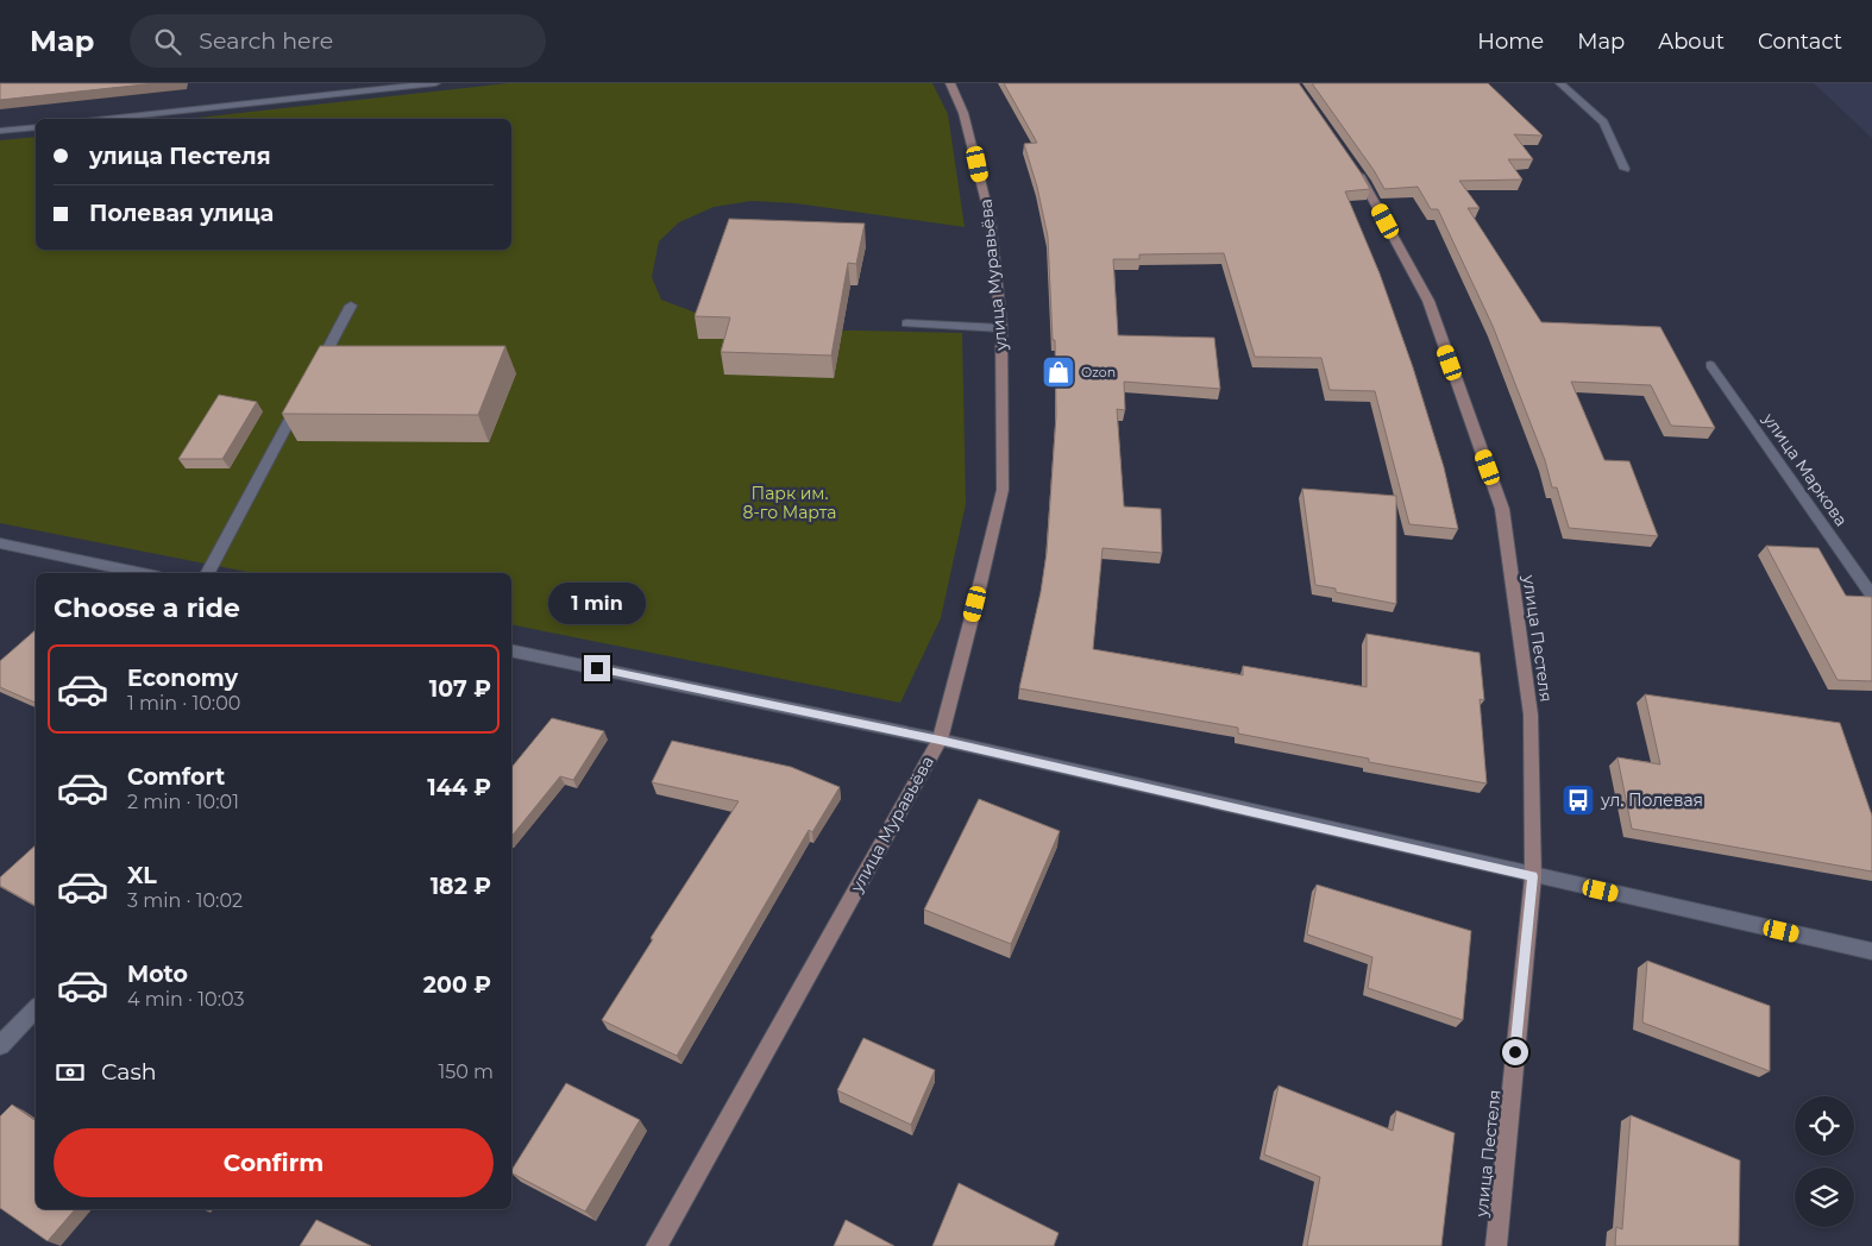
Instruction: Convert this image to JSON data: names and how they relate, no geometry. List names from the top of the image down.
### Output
{
  "streets": {
    "street": ["улица Муравьёва", "улица Маркова", "улица Пестеля"]
  },
  "parks": ["Парк им. 8-го Марта"],
  "places": {
    "shop": ["Ozon"],
    "bus stop": ["ул. Полевая"]
  },
  "page": {
    "header": "Map",
    "search": "Search here",
    "nav": [
      "Home",
      "Map",
      "About",
      "Contact"
    ],
    "banner": ["улица Пестеля", "Полевая улица"],
    "heading": "Choose a ride",
    "bubble": "1 min",
    "list": [
      {
        "name": "Economy",
        "note": "1 min · 10:00",
        "value": "107 ₽"
      },
      {
        "name": "Comfort",
        "note": "2 min · 10:01",
        "value": "144 ₽"
      },
      {
        "name": "XL",
        "note": "3 min · 10:02",
        "value": "182 ₽"
      },
      {
        "name": "Moto",
        "note": "4 min · 10:03",
        "value": "200 ₽"
      }
    ],
    "pay": ["Cash", "150 m"],
    "buttons": "Confirm"
  }
}
